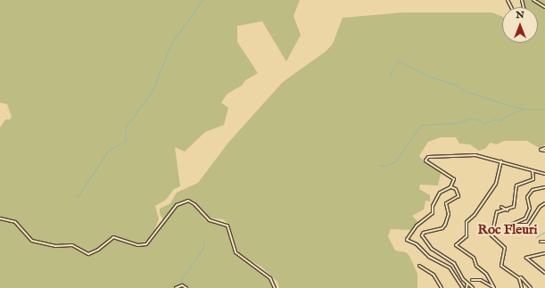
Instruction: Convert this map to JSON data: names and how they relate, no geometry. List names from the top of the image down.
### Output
{
  "districts": ["Roc Fleuri"],
  "north": "top"
}
